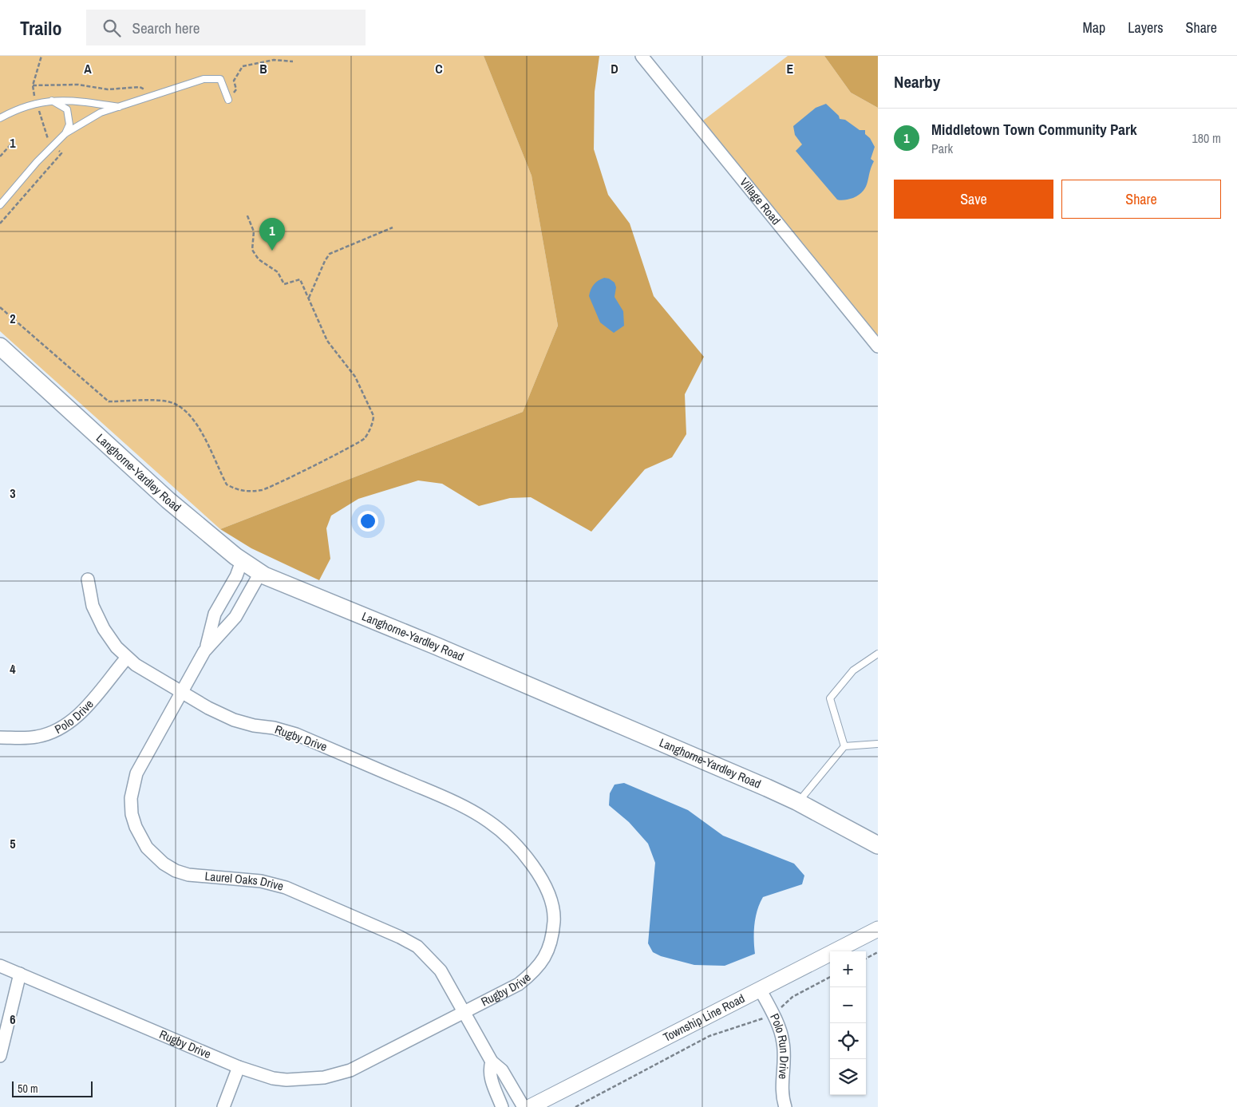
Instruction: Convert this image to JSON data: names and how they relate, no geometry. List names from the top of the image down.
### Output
{
  "streets": {
    "main road": ["Langhorne-Yardley Road"],
    "street": [
      "Village Road",
      "Polo Drive",
      "Rugby Drive",
      "Laurel Oaks Drive",
      "Township Line Road",
      "Polo Run Drive"
    ]
  },
  "crossings": [
    ["Langhorne-Yardley Road", "Laurel Oaks Drive"],
    ["Polo Drive", "Rugby Drive"],
    ["Rugby Drive", "Laurel Oaks Drive"],
    ["Township Line Road", "Polo Run Drive"]
  ],
  "scale_bar": "50 m",
  "page": {
    "header": "Trailo",
    "search": "Search here",
    "nav": ["Map", "Layers", "Share"],
    "heading": "Nearby",
    "list": [
      {
        "mark": "1",
        "name": "Middletown Town Community Park",
        "note": "Park",
        "value": "180 m"
      }
    ],
    "buttons": ["Save", "Share"],
    "pins": "1",
    "map_buttons": ["+", "−"],
    "scale": "50 m"
  },
  "grid": {
    "columns": [
      "A",
      "B",
      "C",
      "D",
      "E"
    ],
    "rows": [
      "1",
      "2",
      "3",
      "4",
      "5",
      "6"
    ]
  }
}
